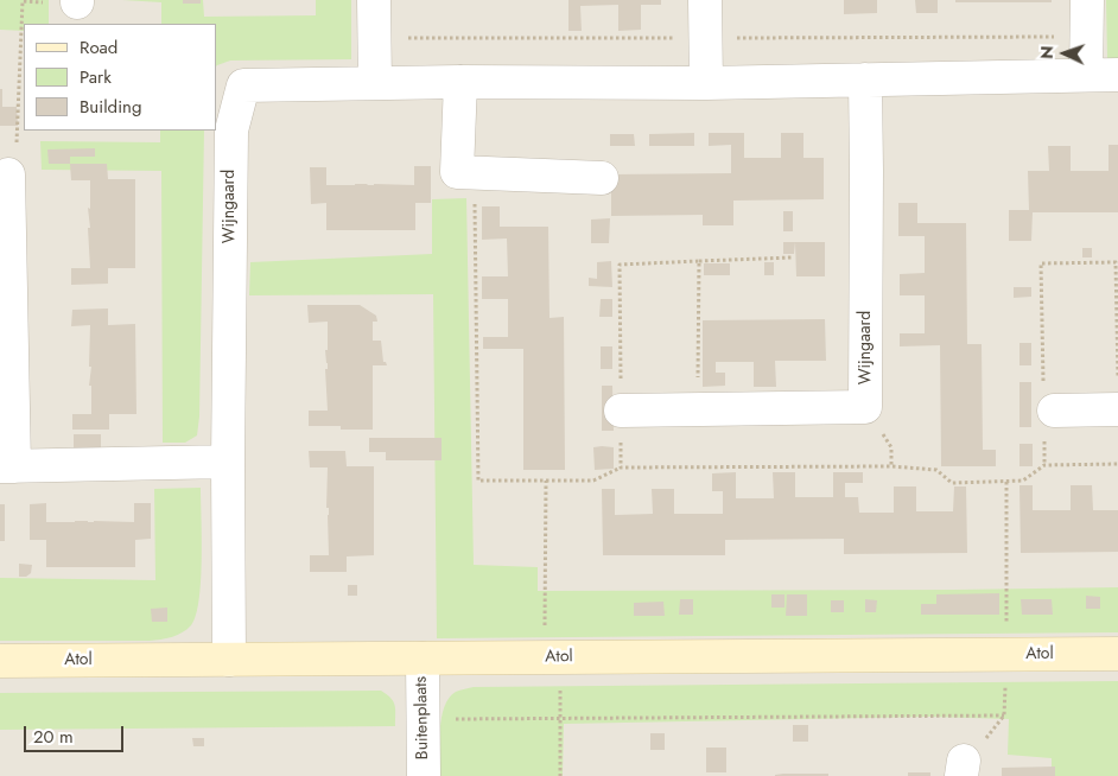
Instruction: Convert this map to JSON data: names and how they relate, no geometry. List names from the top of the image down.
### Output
{
  "streets": {
    "street": ["Wijngaard", "Atol", "Buitenplaats"]
  },
  "crossings": [
    ["Wijngaard", "Atol"],
    ["Atol", "Buitenplaats"]
  ],
  "legend": ["Road", "Park", "Building"],
  "scale_bar": "20 m",
  "north": "left"
}
